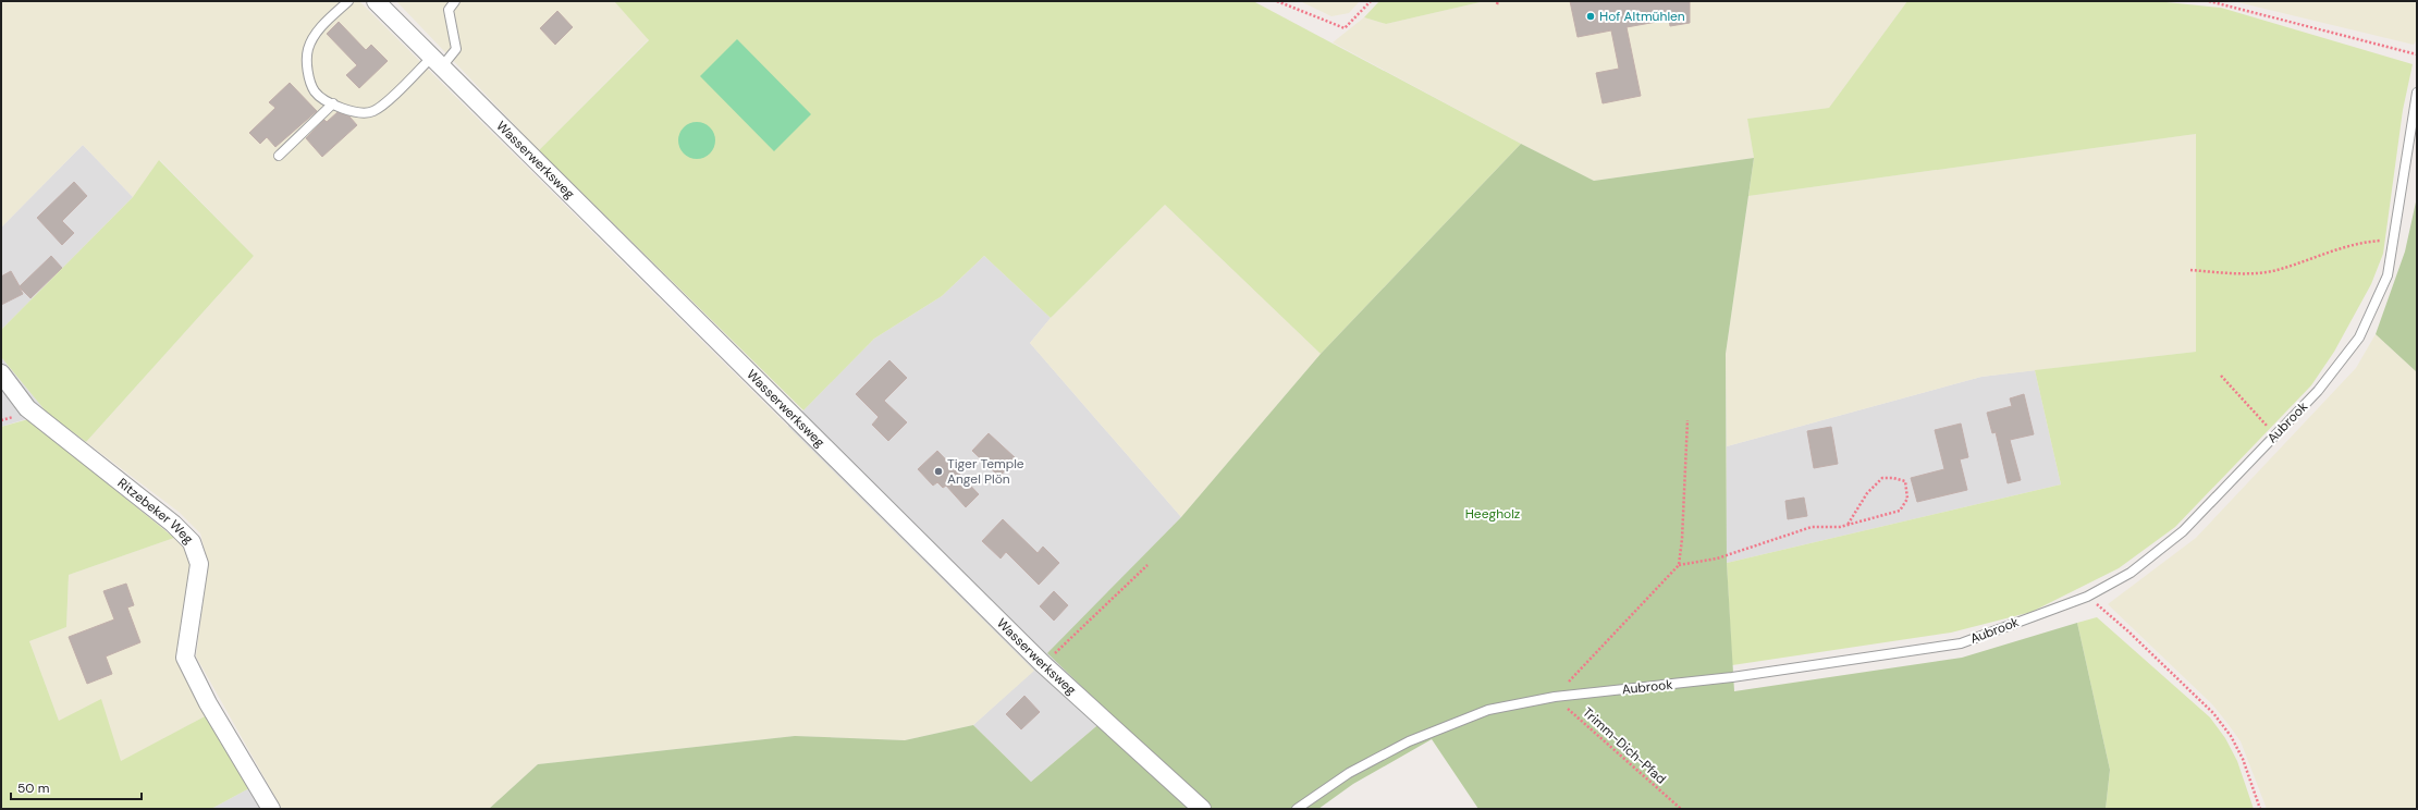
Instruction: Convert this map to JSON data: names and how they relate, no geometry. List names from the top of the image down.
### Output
{
  "streets": {
    "street": ["Wasserwerksweg", "Ritzebeker Weg"],
    "lane": ["Aubrook"],
    "path": ["Trimm-Dich-Pfad"]
  },
  "crossings": [
    ["Aubrook", "Trimm-Dich-Pfad"]
  ],
  "parks": ["Heegholz"],
  "places": ["Hof Altmühlen", "Tiger Temple Angel Plön"],
  "scale_bar": "50 m"
}
